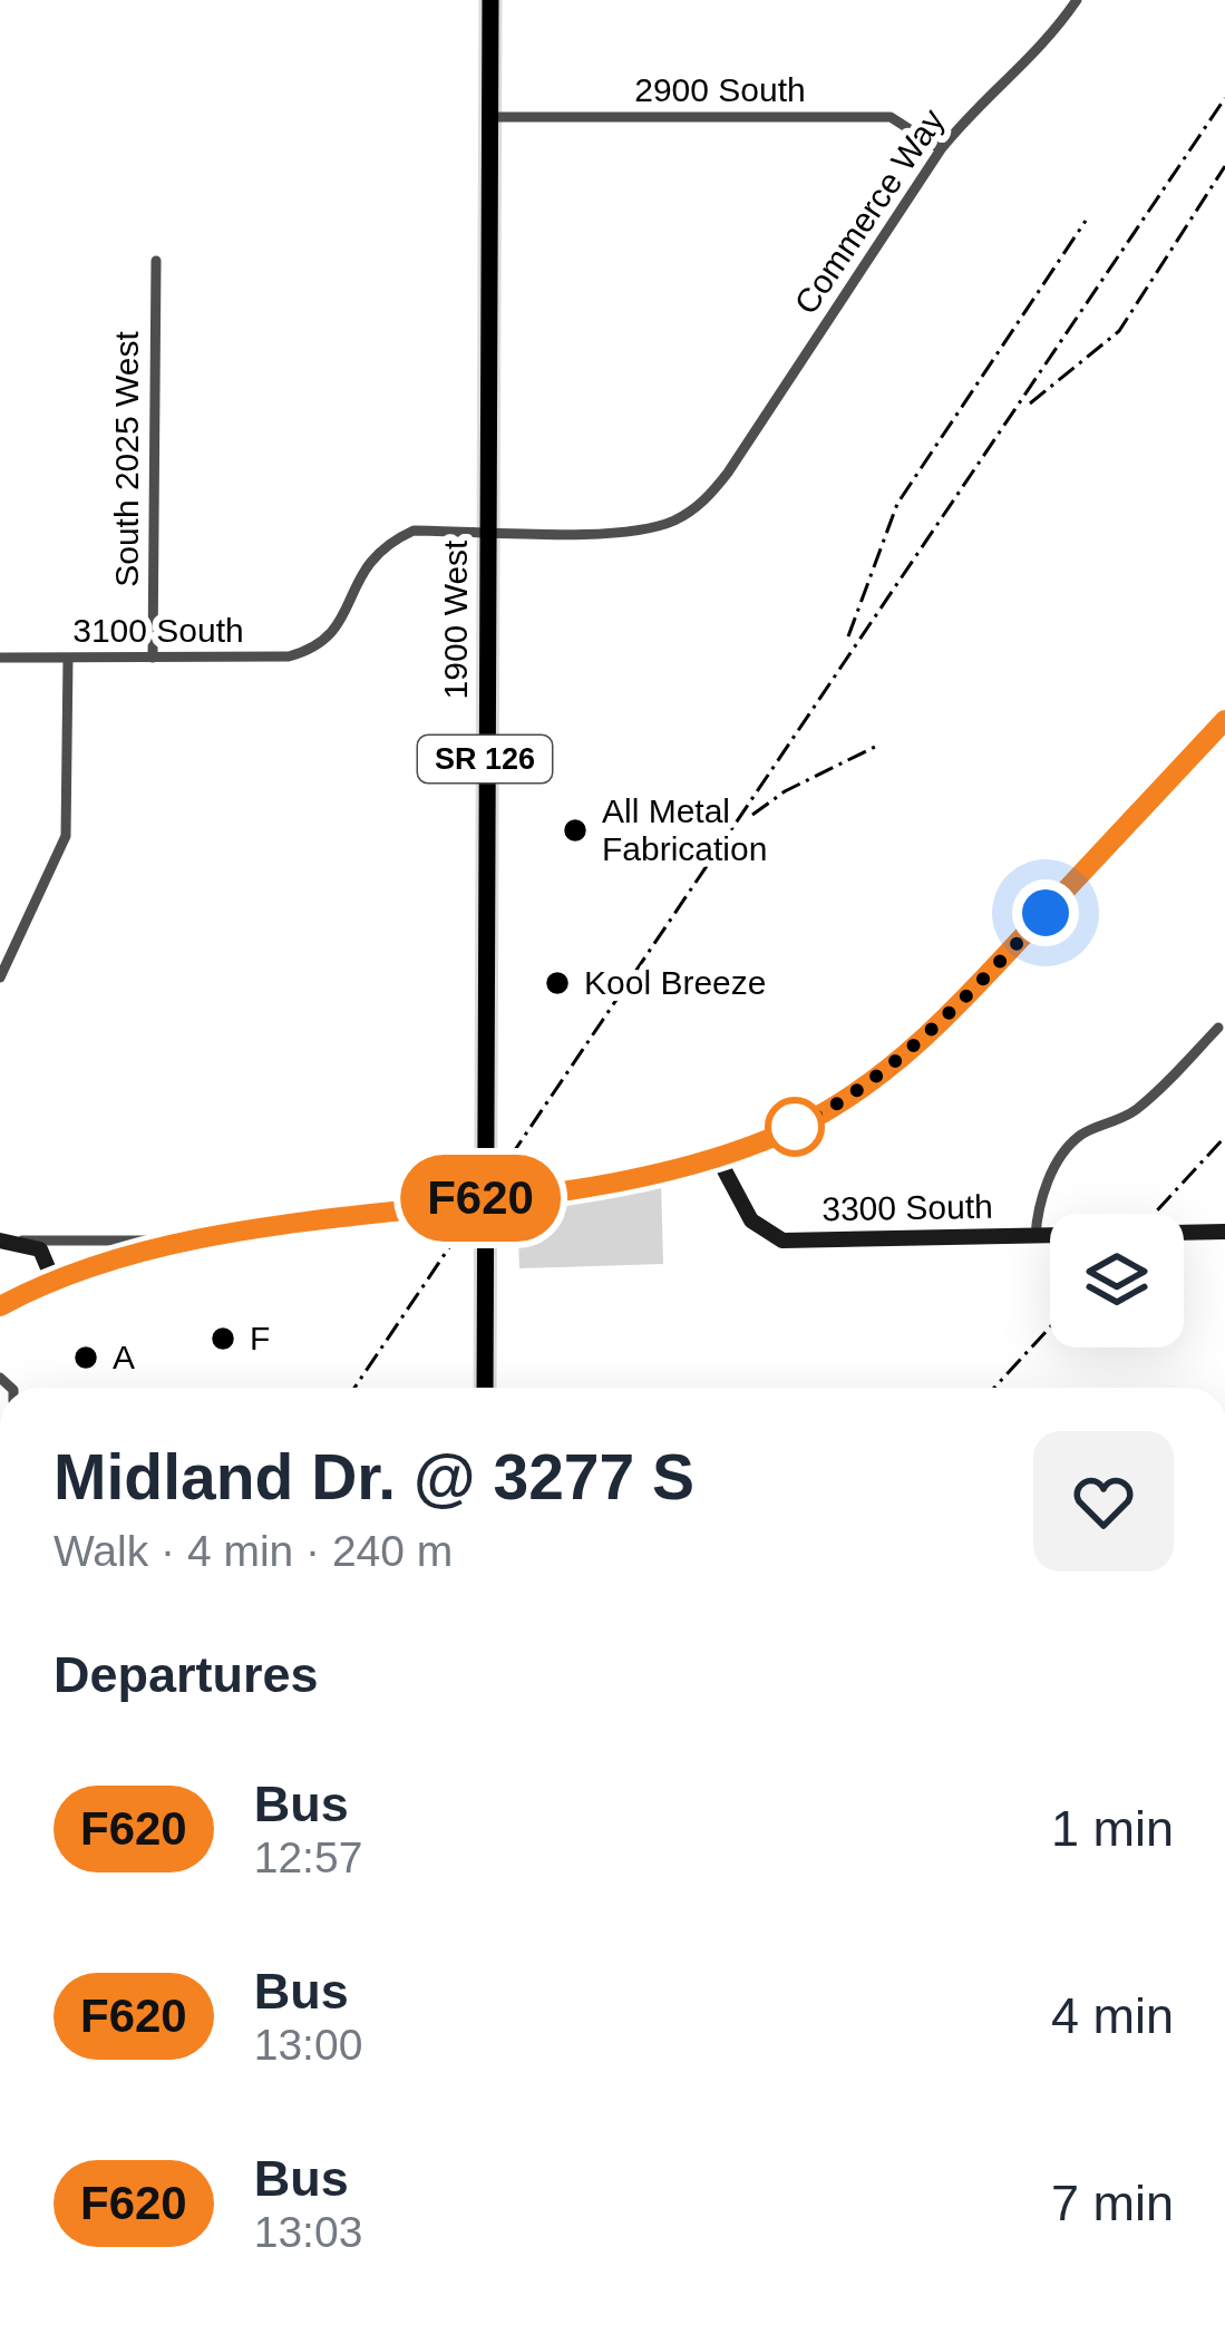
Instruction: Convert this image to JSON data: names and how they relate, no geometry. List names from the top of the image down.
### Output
{
  "streets": {
    "main road": ["1900 West", "SR 126"],
    "street": [
      "2900 South",
      "Commerce Way",
      "South 2025 West",
      "3100 South",
      "3300 South"
    ]
  },
  "crossings": [
    ["2900 South", "Commerce Way"],
    ["2900 South", "1900 West"],
    ["Commerce Way", "1900 West"],
    ["Commerce Way", "3100 South"],
    ["South 2025 West", "3100 South"]
  ],
  "places": [
    "All Metal Fabrication",
    "Kool Breeze",
    "F",
    "A"
  ],
  "lines": ["bus line F620"],
  "page": {
    "on_map": "F620",
    "heading": [
      ["Midland Dr. @ 3277 S", "Walk · 4 min · 240 m"],
      "Departures"
    ],
    "list": [
      {
        "mark": "F620",
        "name": "Bus",
        "note": "12:57",
        "value": "1 min"
      },
      {
        "mark": "F620",
        "name": "Bus",
        "note": "13:00",
        "value": "4 min"
      },
      {
        "mark": "F620",
        "name": "Bus",
        "note": "13:03",
        "value": "7 min"
      }
    ]
  }
}
